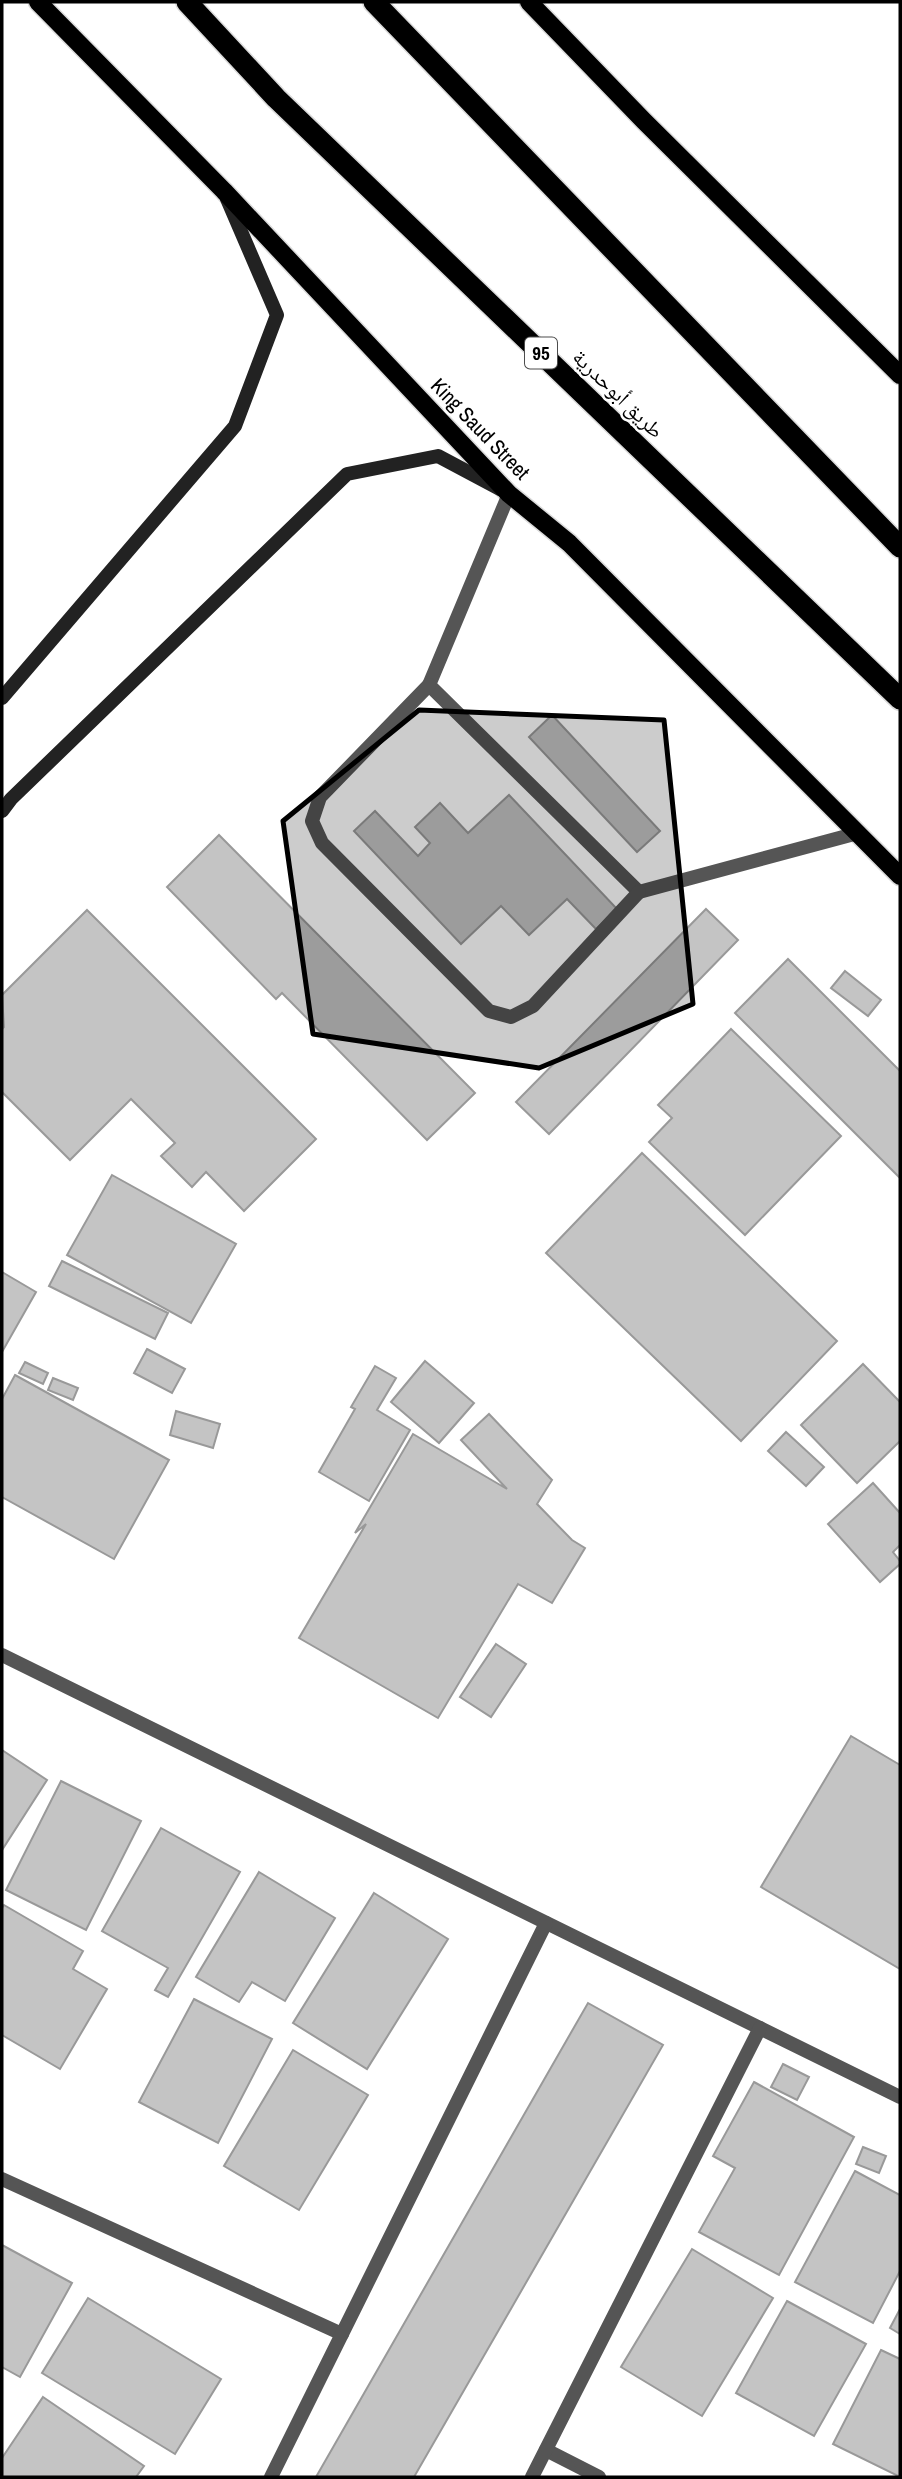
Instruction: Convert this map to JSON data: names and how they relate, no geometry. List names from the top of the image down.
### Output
{
  "streets": {
    "highway": ["95", "طريق أبوحدرية"],
    "main road": ["King Saud Street"]
  }
}
